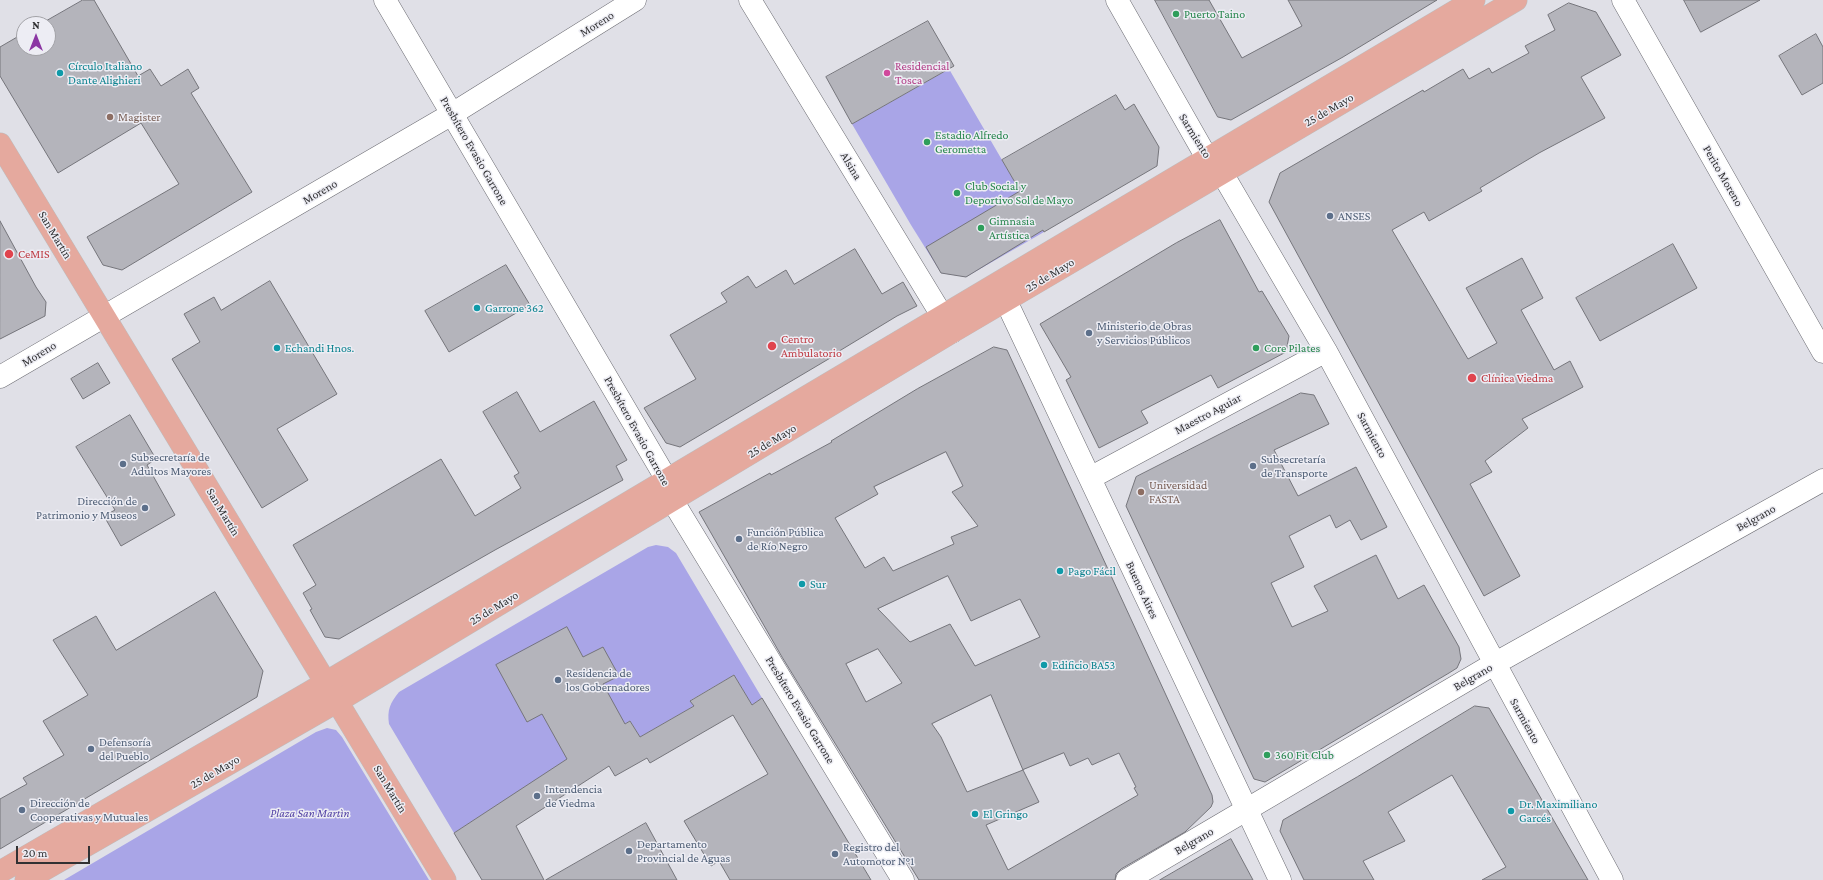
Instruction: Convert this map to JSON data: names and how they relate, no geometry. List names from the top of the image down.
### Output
{
  "streets": {
    "main road": ["25 de Mayo", "San Martín"],
    "street": [
      "Moreno",
      "Sarmiento",
      "Presbítero Evasio Garrone",
      "Alsina",
      "Perito Moreno",
      "Maestro Aguiar",
      "Belgrano",
      "Buenos Aires"
    ]
  },
  "crossings": [
    ["Moreno", "Presbítero Evasio Garrone"],
    ["Moreno", "San Martín"],
    ["25 de Mayo", "Sarmiento"],
    ["25 de Mayo", "Presbítero Evasio Garrone"],
    ["25 de Mayo", "Alsina"],
    ["25 de Mayo", "San Martín"],
    ["25 de Mayo", "Buenos Aires"],
    ["Sarmiento", "Maestro Aguiar"],
    ["Sarmiento", "Belgrano"],
    ["Maestro Aguiar", "Buenos Aires"],
    ["Belgrano", "Buenos Aires"]
  ],
  "parks": ["Plaza San Martìn"],
  "places": [
    "Puerto Taino",
    "Círculo Italiano Dante Alighieri",
    "Residencial Tosca",
    "Magister",
    "Estadio Alfredo Gerometta",
    "Club Social y Deportivo Sol de Mayo",
    "ANSES",
    "Gimnasia Artística",
    "CeMIS",
    "Garrone 362",
    "Ministerio de Obras y Servicios Públicos",
    "Centro Ambulatorio",
    "Echandi Hnos.",
    "Core Pilates",
    "Clínica Viedma",
    "Subsecretaría de Adultos Mayores",
    "Subsecretaría de Transporte",
    "Universidad FASTA",
    "Dirección de Patrimonio y Museos",
    "Función Pública de Río Negro",
    "Pago Fácil",
    "Sur",
    "Edificio BA53",
    "Residencia de los Gobernadores",
    "Defensoría del Pueblo",
    "360 Fit Club",
    "Intendencia de Viedma",
    "Dirección de Cooperativas y Mutuales",
    "Dr. Maximiliano Garcés",
    "El Gringo",
    "Departamento Provincial de Aguas",
    "Registro del Automotor N°1"
  ],
  "scale_bar": "20 m",
  "north": "top"
}
